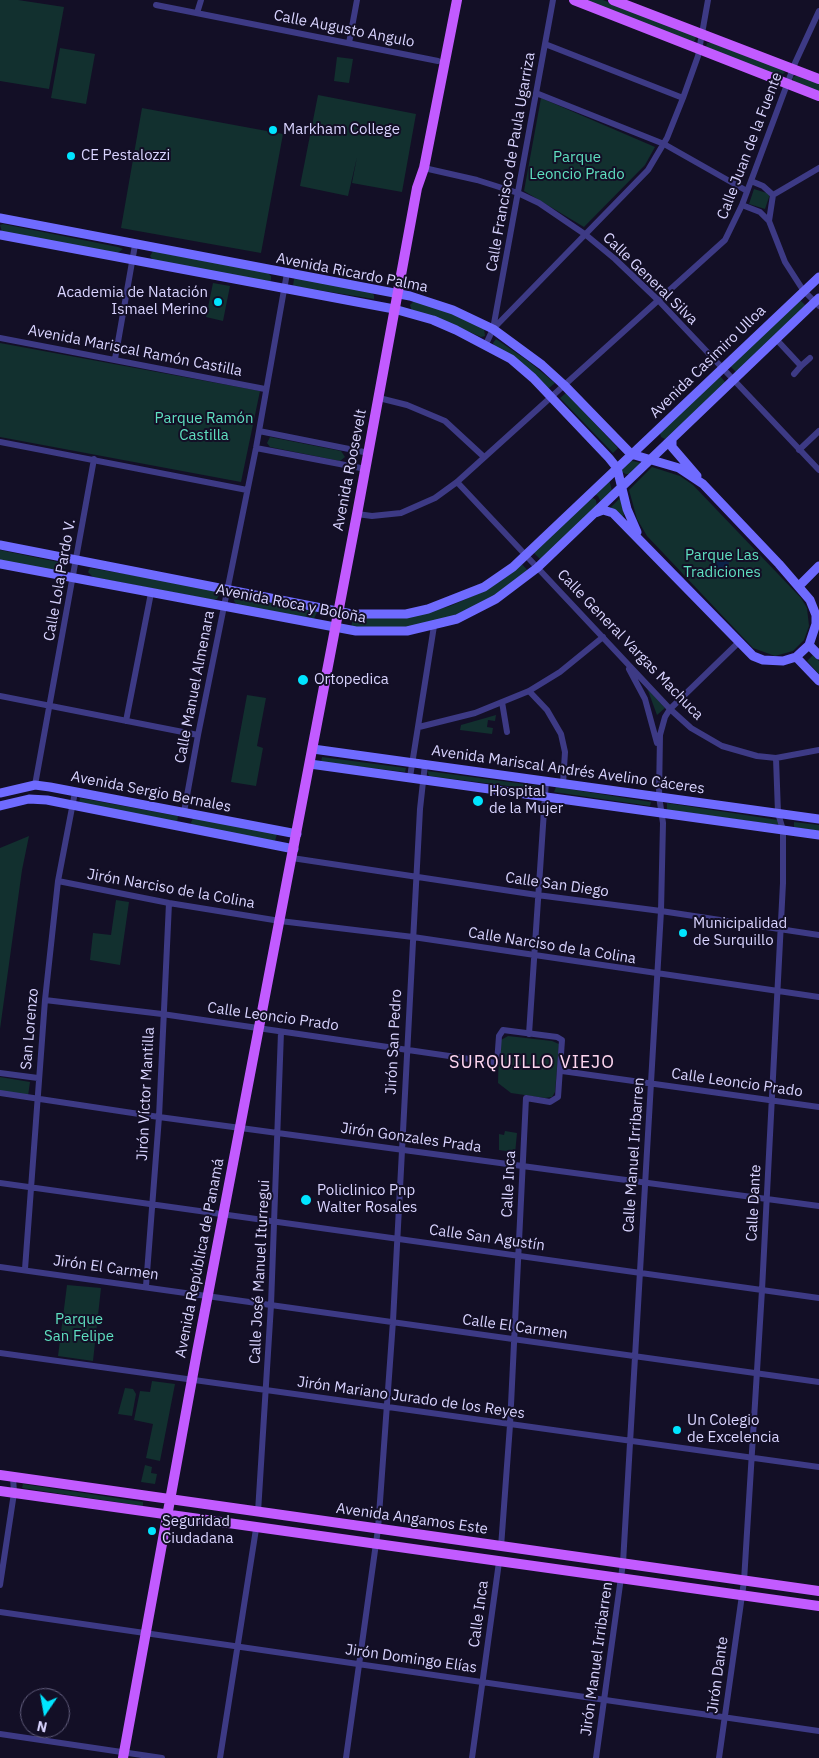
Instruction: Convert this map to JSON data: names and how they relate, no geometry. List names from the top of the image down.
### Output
{
  "streets": {
    "main road": [
      "Avenida Ricardo Palma",
      "Avenida Casimiro Ulloa",
      "Avenida Roosevelt",
      "Avenida Roca y Boloña",
      "Avenida Mariscal Andrés Avelino Cáceres",
      "Avenida Sergio Bernales",
      "Avenida República de Panamá",
      "Avenida Angamos Este"
    ],
    "street": [
      "Calle Augusto Angulo",
      "Calle Juan de la Fuente",
      "Calle Francisco de Paula Ugarriza",
      "Calle General Silva",
      "Avenida Mariscal Ramón Castilla",
      "Calle Lola Pardo V.",
      "Calle General Vargas Machuca",
      "Calle Manuel Almenara",
      "Calle San Diego",
      "Jirón Narciso de la Colina",
      "Calle Narciso de la Colina",
      "Calle Leoncio Prado",
      "San Lorenzo",
      "Jirón San Pedro",
      "Jirón Víctor Mantilla",
      "Jirón Gonzales Prada",
      "Calle Manuel Irribarren",
      "Calle Inca",
      "Calle Dante",
      "Calle San Agustín",
      "Jirón El Carmen",
      "Calle José Manuel Iturregui",
      "Calle El Carmen",
      "Jirón Mariano Jurado de los Reyes",
      "Jirón Domingo Elías",
      "Jirón Manuel Irribarren",
      "Jirón Dante"
    ]
  },
  "crossings": [
    ["Calle Juan de la Fuente", "Avenida Ricardo Palma"],
    ["Calle Juan de la Fuente", "Calle General Silva"],
    ["Calle Juan de la Fuente", "Avenida Roosevelt"],
    ["Calle Juan de la Fuente", "Calle General Vargas Machuca"],
    ["Calle Francisco de Paula Ugarriza", "Avenida Ricardo Palma"],
    ["Calle Francisco de Paula Ugarriza", "Calle General Silva"],
    ["Avenida Ricardo Palma", "Avenida Casimiro Ulloa"],
    ["Avenida Ricardo Palma", "Avenida Roosevelt"],
    ["Avenida Ricardo Palma", "Avenida Roca y Boloña"],
    ["Avenida Ricardo Palma", "Calle Manuel Almenara"],
    ["Calle General Silva", "Avenida Casimiro Ulloa"],
    ["Avenida Mariscal Ramón Castilla", "Calle Manuel Almenara"],
    ["Avenida Casimiro Ulloa", "Avenida Roca y Boloña"],
    ["Avenida Roosevelt", "Avenida Roca y Boloña"],
    ["Avenida Roosevelt", "Avenida Mariscal Andrés Avelino Cáceres"],
    ["Avenida Roosevelt", "Avenida República de Panamá"],
    ["Calle Lola Pardo V.", "Avenida Roca y Boloña"],
    ["Calle Lola Pardo V.", "Avenida Sergio Bernales"],
    ["Avenida Roca y Boloña", "Calle General Vargas Machuca"],
    ["Avenida Roca y Boloña", "Calle Manuel Almenara"],
    ["Calle General Vargas Machuca", "Calle Manuel Irribarren"],
    ["Calle General Vargas Machuca", "Calle Dante"],
    ["Calle Manuel Almenara", "Avenida Sergio Bernales"],
    ["Avenida Mariscal Andrés Avelino Cáceres", "Jirón San Pedro"],
    ["Avenida Mariscal Andrés Avelino Cáceres", "Calle Manuel Irribarren"],
    ["Avenida Mariscal Andrés Avelino Cáceres", "Calle Dante"],
    ["Avenida Mariscal Andrés Avelino Cáceres", "Avenida República de Panamá"],
    ["Avenida Sergio Bernales", "Calle San Diego"],
    ["Avenida Sergio Bernales", "San Lorenzo"],
    ["Avenida Sergio Bernales", "Avenida República de Panamá"],
    ["Calle San Diego", "Jirón San Pedro"],
    ["Calle San Diego", "Calle Manuel Irribarren"],
    ["Calle San Diego", "Calle Dante"],
    ["Calle San Diego", "Avenida República de Panamá"],
    ["Jirón Narciso de la Colina", "Calle Narciso de la Colina"],
    ["Jirón Narciso de la Colina", "San Lorenzo"],
    ["Jirón Narciso de la Colina", "Jirón Víctor Mantilla"],
    ["Jirón Narciso de la Colina", "Avenida República de Panamá"],
    ["Calle Narciso de la Colina", "Jirón San Pedro"],
    ["Calle Narciso de la Colina", "Calle Manuel Irribarren"],
    ["Calle Narciso de la Colina", "Calle Dante"],
    ["Calle Narciso de la Colina", "Avenida República de Panamá"],
    ["Calle Leoncio Prado", "San Lorenzo"],
    ["Calle Leoncio Prado", "Jirón San Pedro"],
    ["Calle Leoncio Prado", "Jirón Víctor Mantilla"],
    ["Calle Leoncio Prado", "Calle Manuel Irribarren"],
    ["Calle Leoncio Prado", "Calle Inca"],
    ["Calle Leoncio Prado", "Calle Dante"],
    ["Calle Leoncio Prado", "Avenida República de Panamá"],
    ["Calle Leoncio Prado", "Calle José Manuel Iturregui"],
    ["San Lorenzo", "Jirón Gonzales Prada"],
    ["San Lorenzo", "Calle San Agustín"],
    ["San Lorenzo", "Jirón El Carmen"],
    ["Jirón San Pedro", "Jirón Gonzales Prada"],
    ["Jirón San Pedro", "Calle San Agustín"],
    ["Jirón San Pedro", "Calle El Carmen"],
    ["Jirón San Pedro", "Jirón Mariano Jurado de los Reyes"],
    ["Jirón San Pedro", "Avenida Angamos Este"],
    ["Jirón Víctor Mantilla", "Jirón Gonzales Prada"],
    ["Jirón Víctor Mantilla", "Calle San Agustín"],
    ["Jirón Víctor Mantilla", "Jirón El Carmen"],
    ["Jirón Gonzales Prada", "Calle Manuel Irribarren"],
    ["Jirón Gonzales Prada", "Calle Inca"],
    ["Jirón Gonzales Prada", "Calle Dante"],
    ["Jirón Gonzales Prada", "Avenida República de Panamá"],
    ["Jirón Gonzales Prada", "Calle José Manuel Iturregui"],
    ["Calle Manuel Irribarren", "Calle San Agustín"],
    ["Calle Manuel Irribarren", "Calle El Carmen"],
    ["Calle Manuel Irribarren", "Jirón Mariano Jurado de los Reyes"],
    ["Calle Manuel Irribarren", "Avenida Angamos Este"],
    ["Calle Manuel Irribarren", "Jirón Manuel Irribarren"],
    ["Calle Inca", "Calle San Agustín"],
    ["Calle Inca", "Calle El Carmen"],
    ["Calle Inca", "Jirón Mariano Jurado de los Reyes"],
    ["Calle Inca", "Avenida Angamos Este"],
    ["Calle Inca", "Jirón Domingo Elías"],
    ["Calle Dante", "Calle San Agustín"],
    ["Calle Dante", "Calle El Carmen"],
    ["Calle Dante", "Jirón Mariano Jurado de los Reyes"],
    ["Calle Dante", "Avenida Angamos Este"],
    ["Calle Dante", "Jirón Dante"],
    ["Calle San Agustín", "Avenida República de Panamá"],
    ["Calle San Agustín", "Calle José Manuel Iturregui"],
    ["Avenida República de Panamá", "Jirón El Carmen"],
    ["Avenida República de Panamá", "Calle El Carmen"],
    ["Avenida República de Panamá", "Jirón Mariano Jurado de los Reyes"],
    ["Avenida República de Panamá", "Avenida Angamos Este"],
    ["Avenida República de Panamá", "Jirón Domingo Elías"],
    ["Jirón El Carmen", "Calle El Carmen"],
    ["Calle José Manuel Iturregui", "Calle El Carmen"],
    ["Calle José Manuel Iturregui", "Jirón Mariano Jurado de los Reyes"],
    ["Calle José Manuel Iturregui", "Avenida Angamos Este"],
    ["Avenida Angamos Este", "Jirón Manuel Irribarren"],
    ["Avenida Angamos Este", "Jirón Dante"],
    ["Jirón Domingo Elías", "Jirón Manuel Irribarren"],
    ["Jirón Domingo Elías", "Jirón Dante"]
  ],
  "districts": ["SURQUILLO VIEJO"],
  "parks": [
    "Parque Leoncio Prado",
    "Parque Ramón Castilla",
    "Parque Las Tradiciones",
    "Parque San Felipe"
  ],
  "places": [
    "Markham College",
    "CE Pestalozzi",
    "Academia de Natación Ismael Merino",
    "Ortopedica",
    "Hospital de la Mujer",
    "Municipalidad de Surquillo",
    "Policlinico Pnp Walter Rosales",
    "Un Colegio de Excelencia",
    "Seguridad Ciudadana"
  ],
  "north": "bottom"
}
